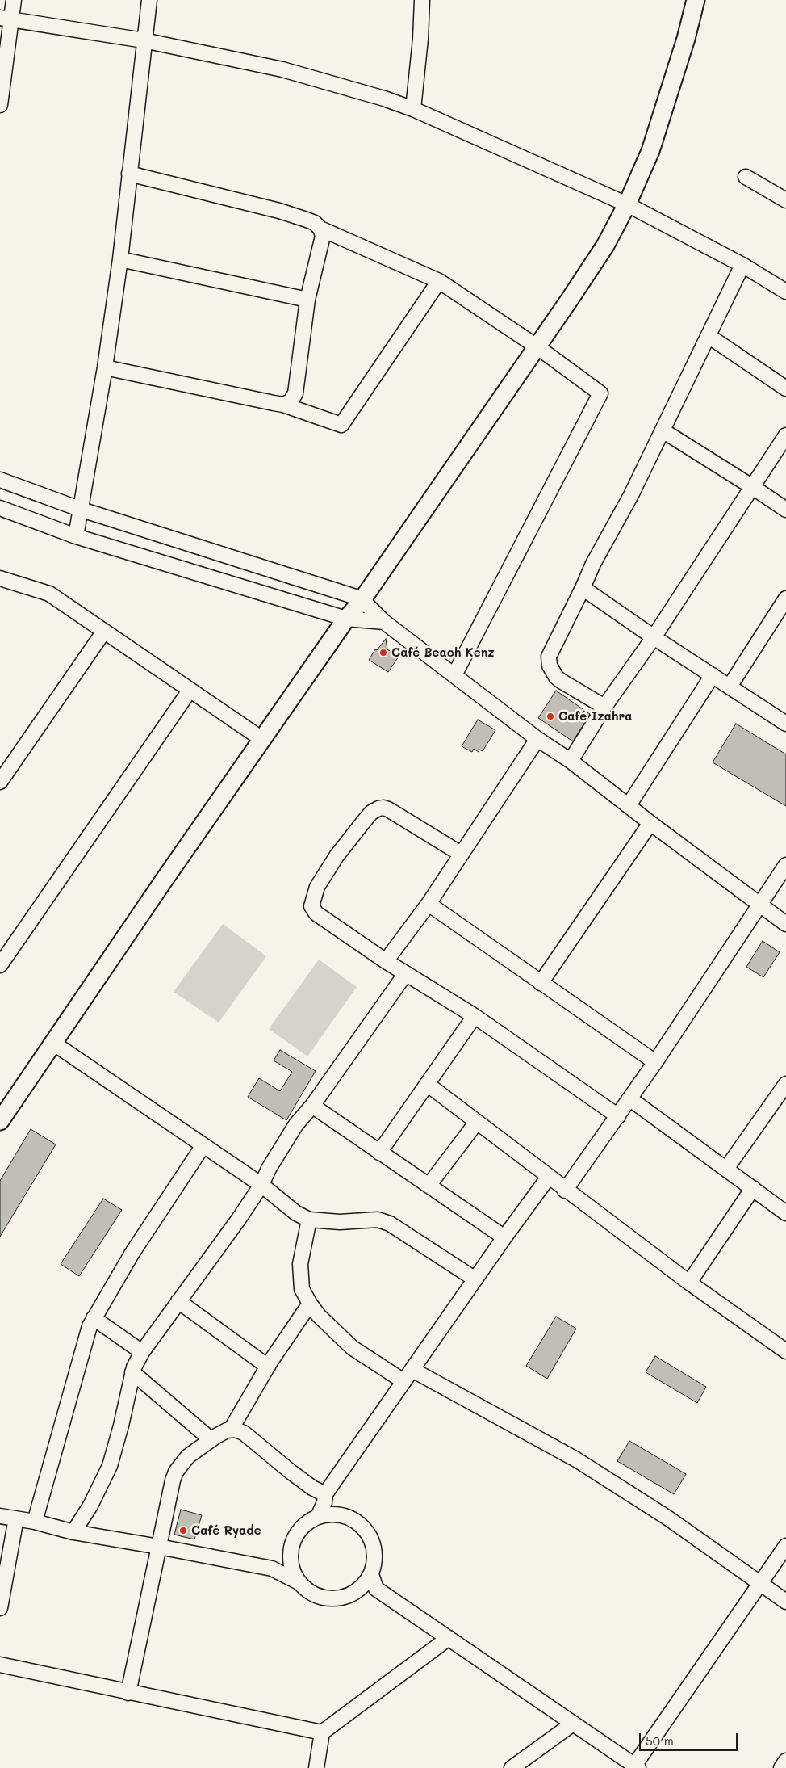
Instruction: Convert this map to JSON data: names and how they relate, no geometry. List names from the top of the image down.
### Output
{
  "places": ["Café Beach Kenz", "Café Izahra", "Café Ryade"],
  "scale_bar": "50 m"
}
